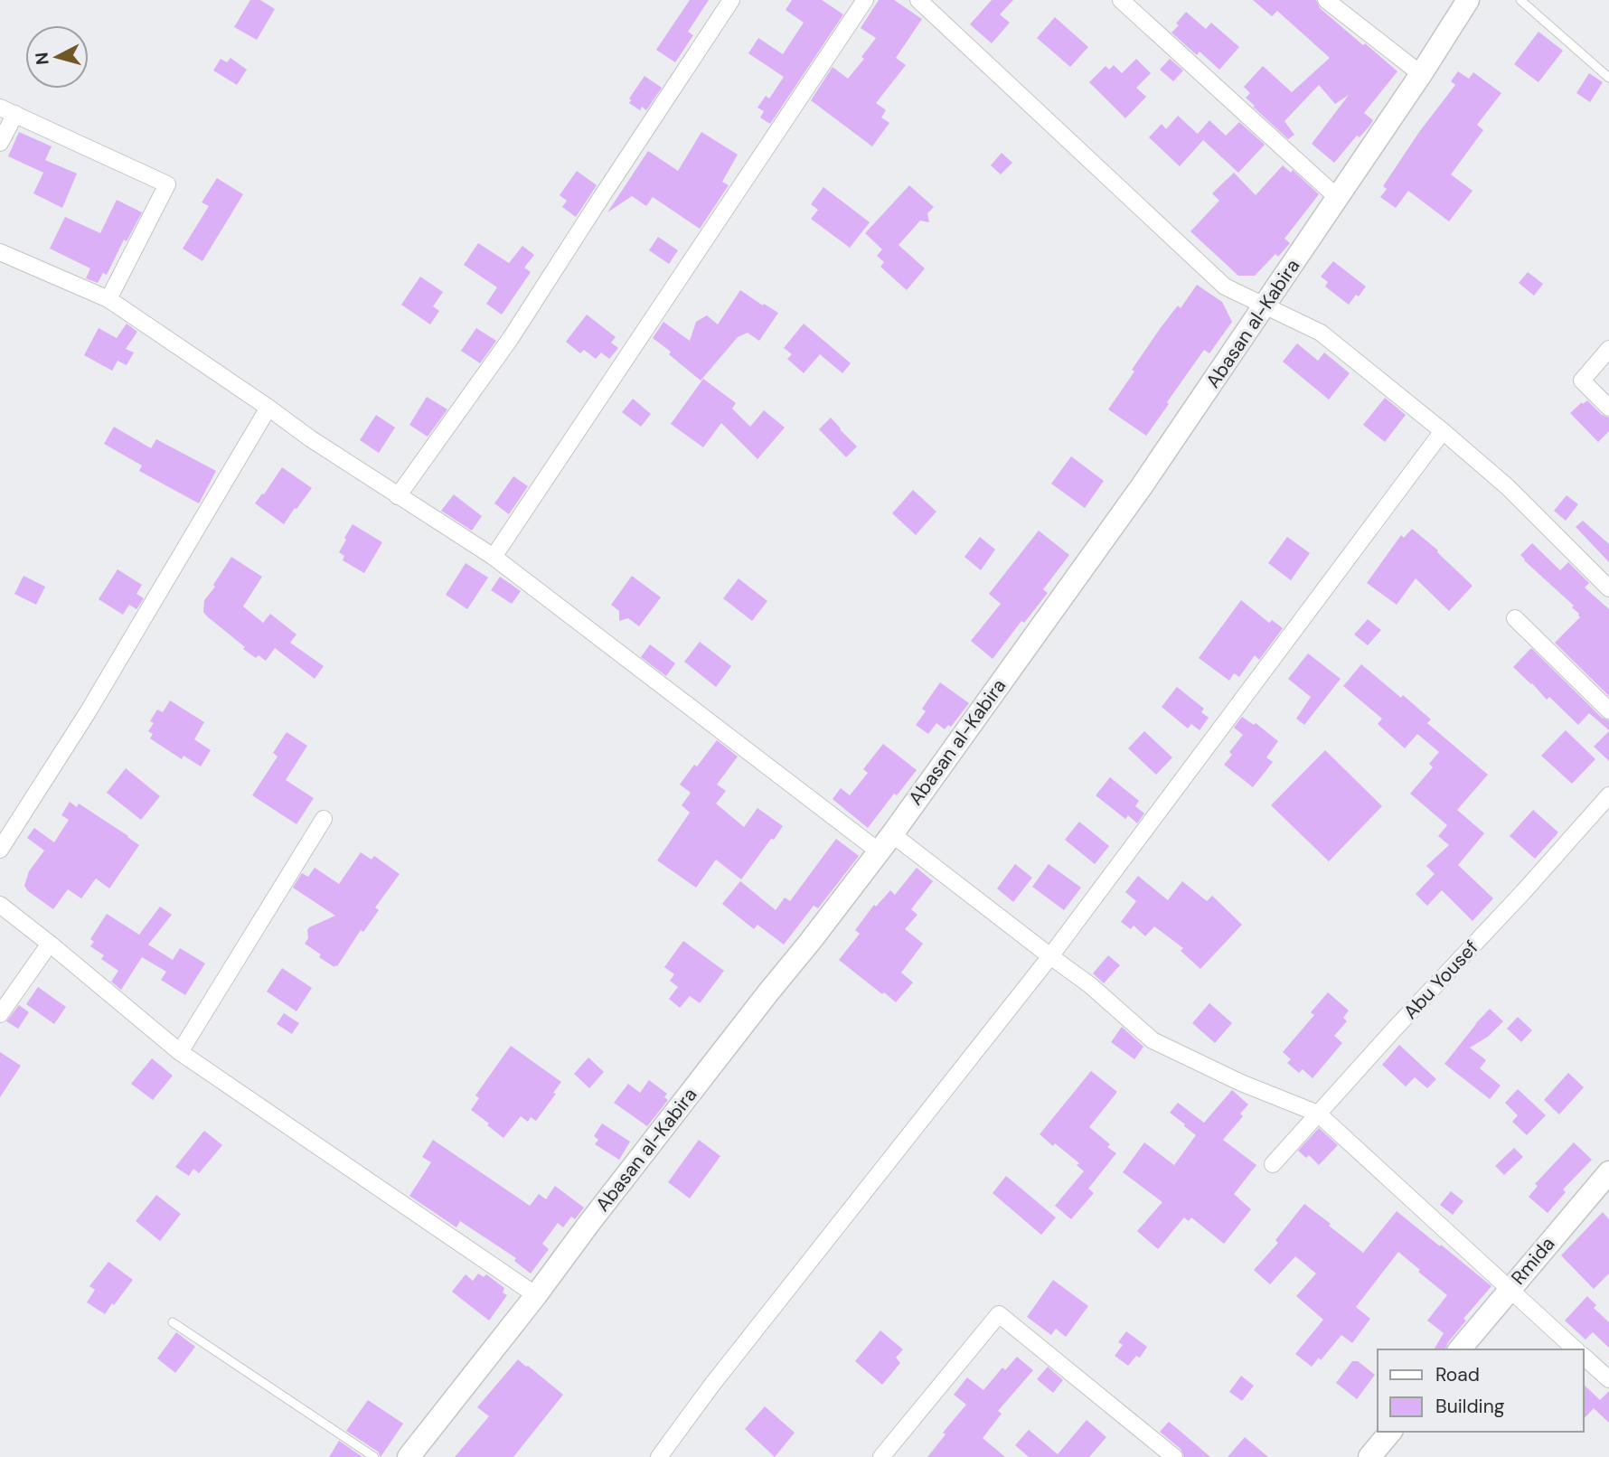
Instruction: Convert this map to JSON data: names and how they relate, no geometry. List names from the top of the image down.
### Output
{
  "streets": {
    "main road": ["Abasan al-Kabira", "Rmida"],
    "street": ["Abu Yousef"]
  },
  "legend": ["Road", "Building"],
  "north": "left"
}
